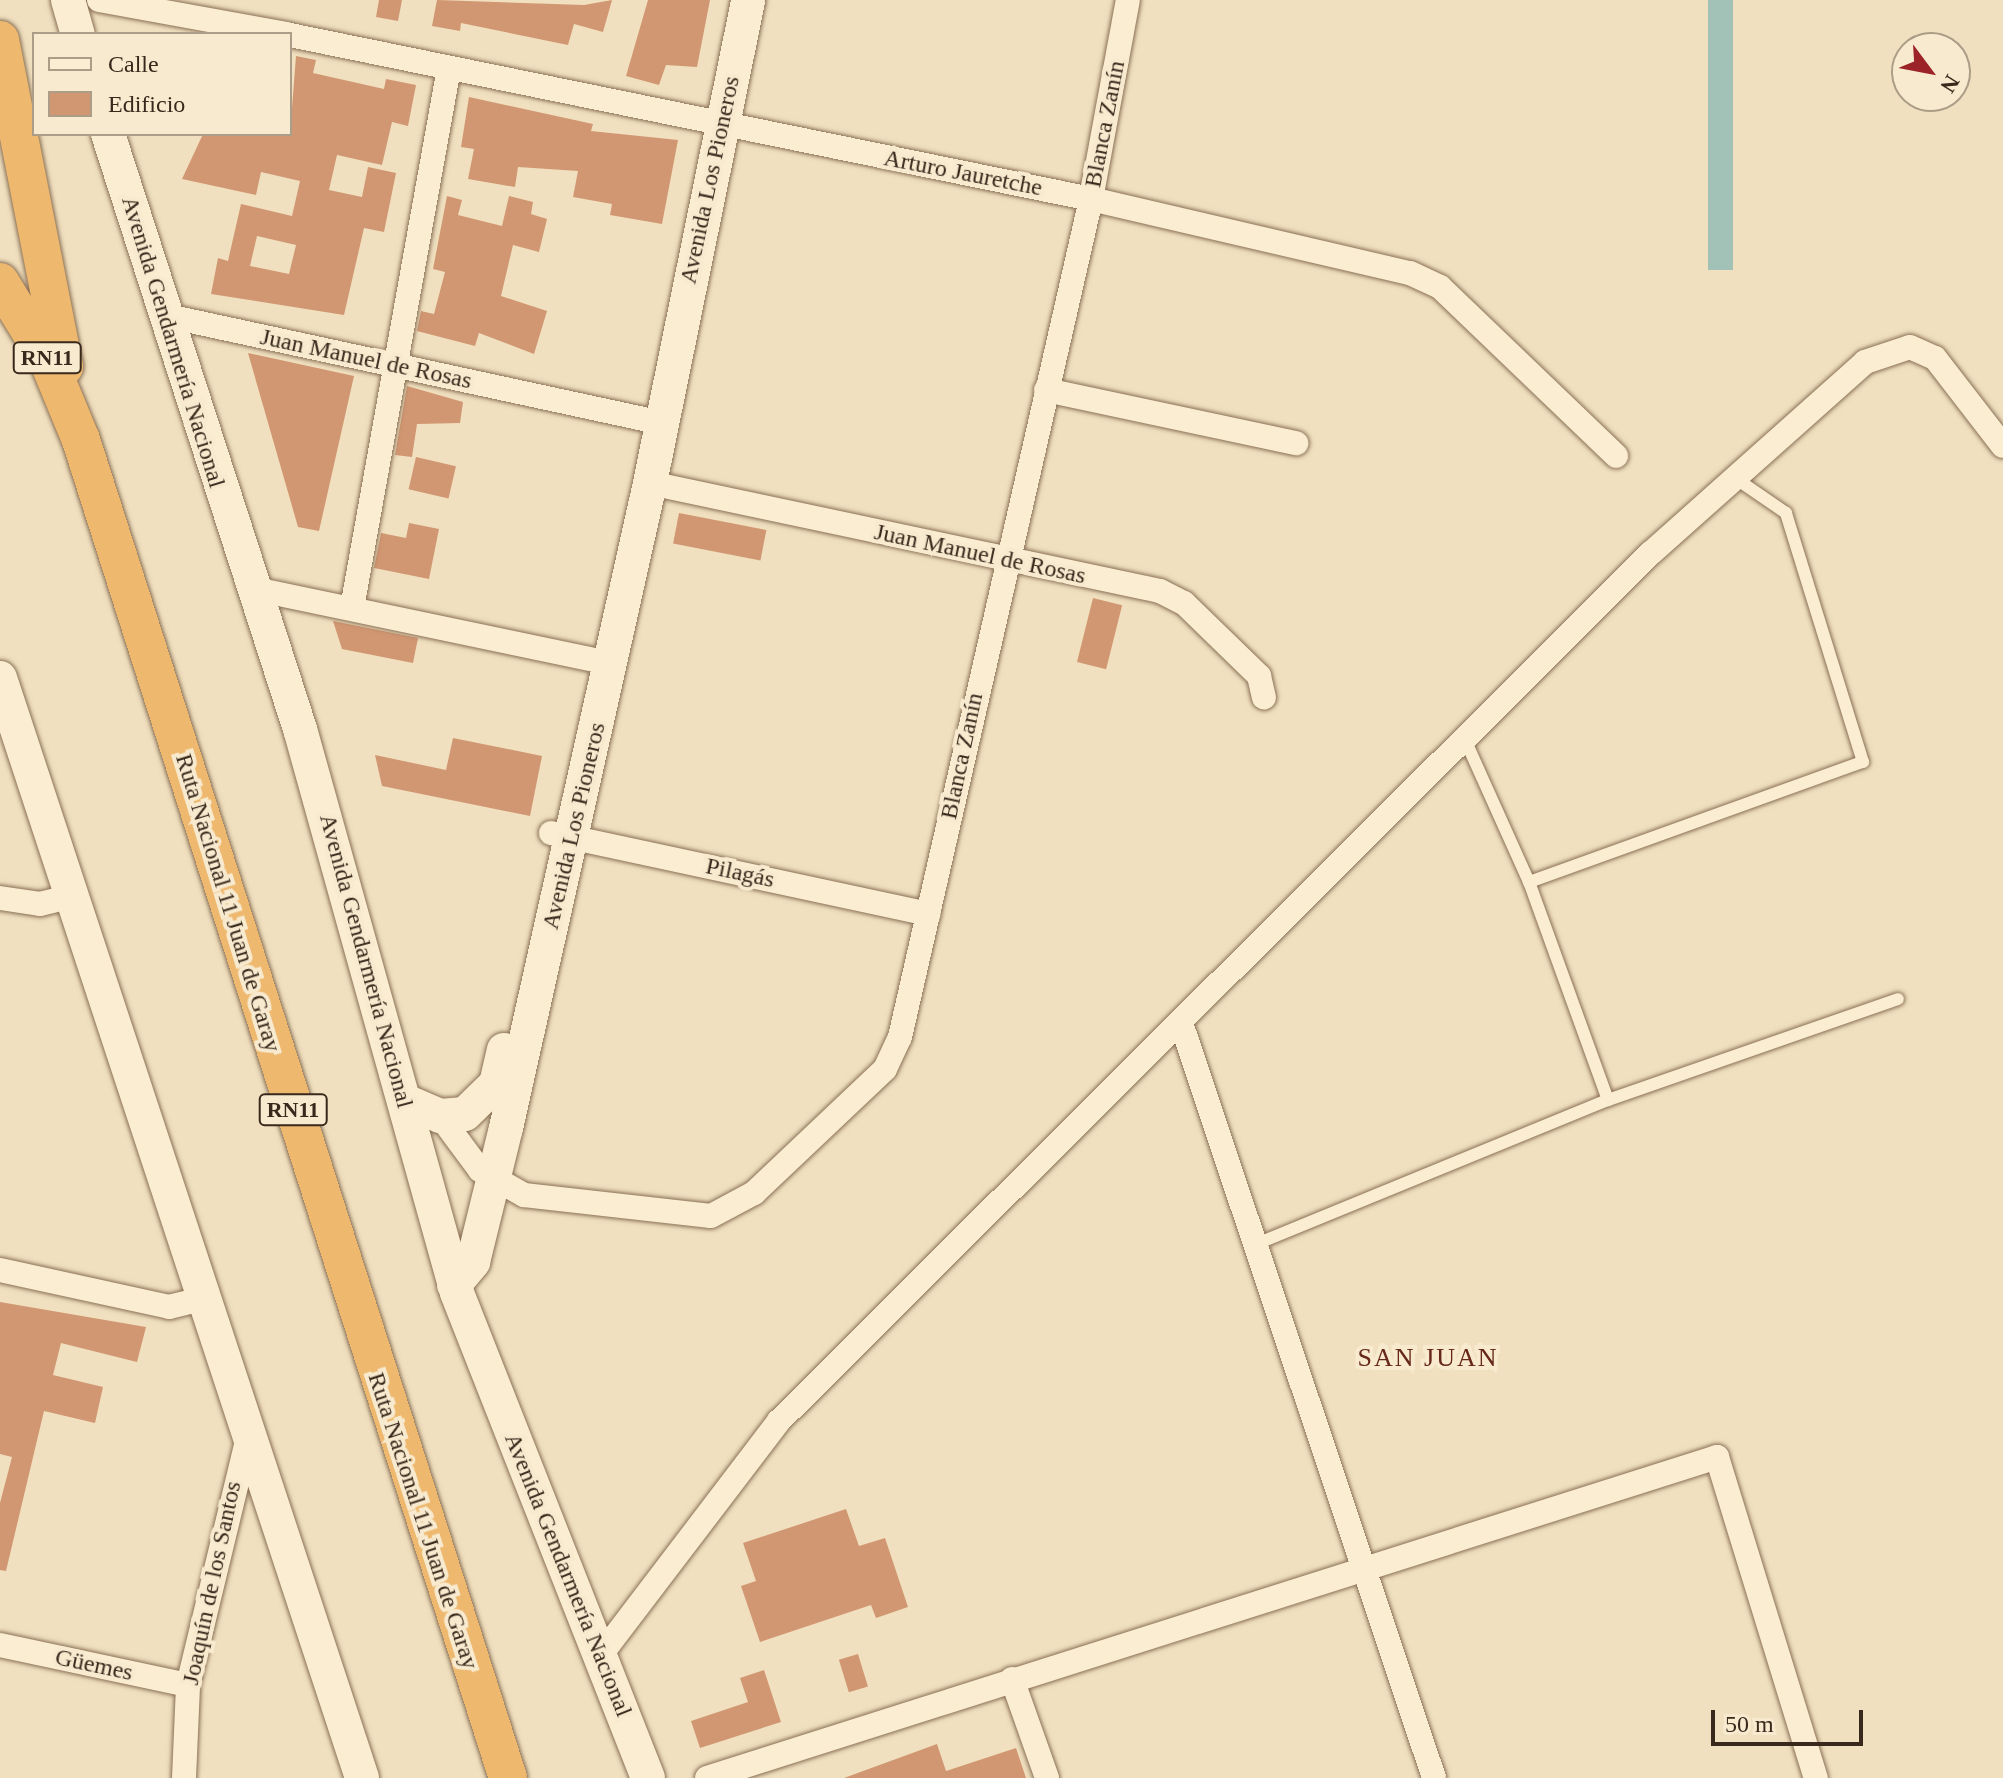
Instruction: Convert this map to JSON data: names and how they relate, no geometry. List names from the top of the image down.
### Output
{
  "streets": {
    "highway": ["RN11", "Ruta Nacional 11 Juan de Garay"],
    "main road": ["Avenida Los Pioneros", "Avenida Gendarmería Nacional"],
    "street": [
      "Blanca Zanín",
      "Arturo Jauretche",
      "Juan Manuel de Rosas",
      "Pilagás",
      "Joaquín de los Santos",
      "Güemes"
    ]
  },
  "crossings": [
    ["Blanca Zanín", "Arturo Jauretche"],
    ["Blanca Zanín", "Avenida Los Pioneros"],
    ["Blanca Zanín", "Juan Manuel de Rosas"],
    ["Blanca Zanín", "Pilagás"],
    ["Arturo Jauretche", "Avenida Los Pioneros"],
    ["Avenida Los Pioneros", "Avenida Gendarmería Nacional"],
    ["Avenida Los Pioneros", "Juan Manuel de Rosas"],
    ["Avenida Los Pioneros", "Pilagás"],
    ["Avenida Gendarmería Nacional", "Juan Manuel de Rosas"],
    ["Joaquín de los Santos", "Güemes"]
  ],
  "districts": ["SAN JUAN"],
  "legend": ["Calle", "Edificio"],
  "scale_bar": "50 m",
  "north": "bottom right"
}
